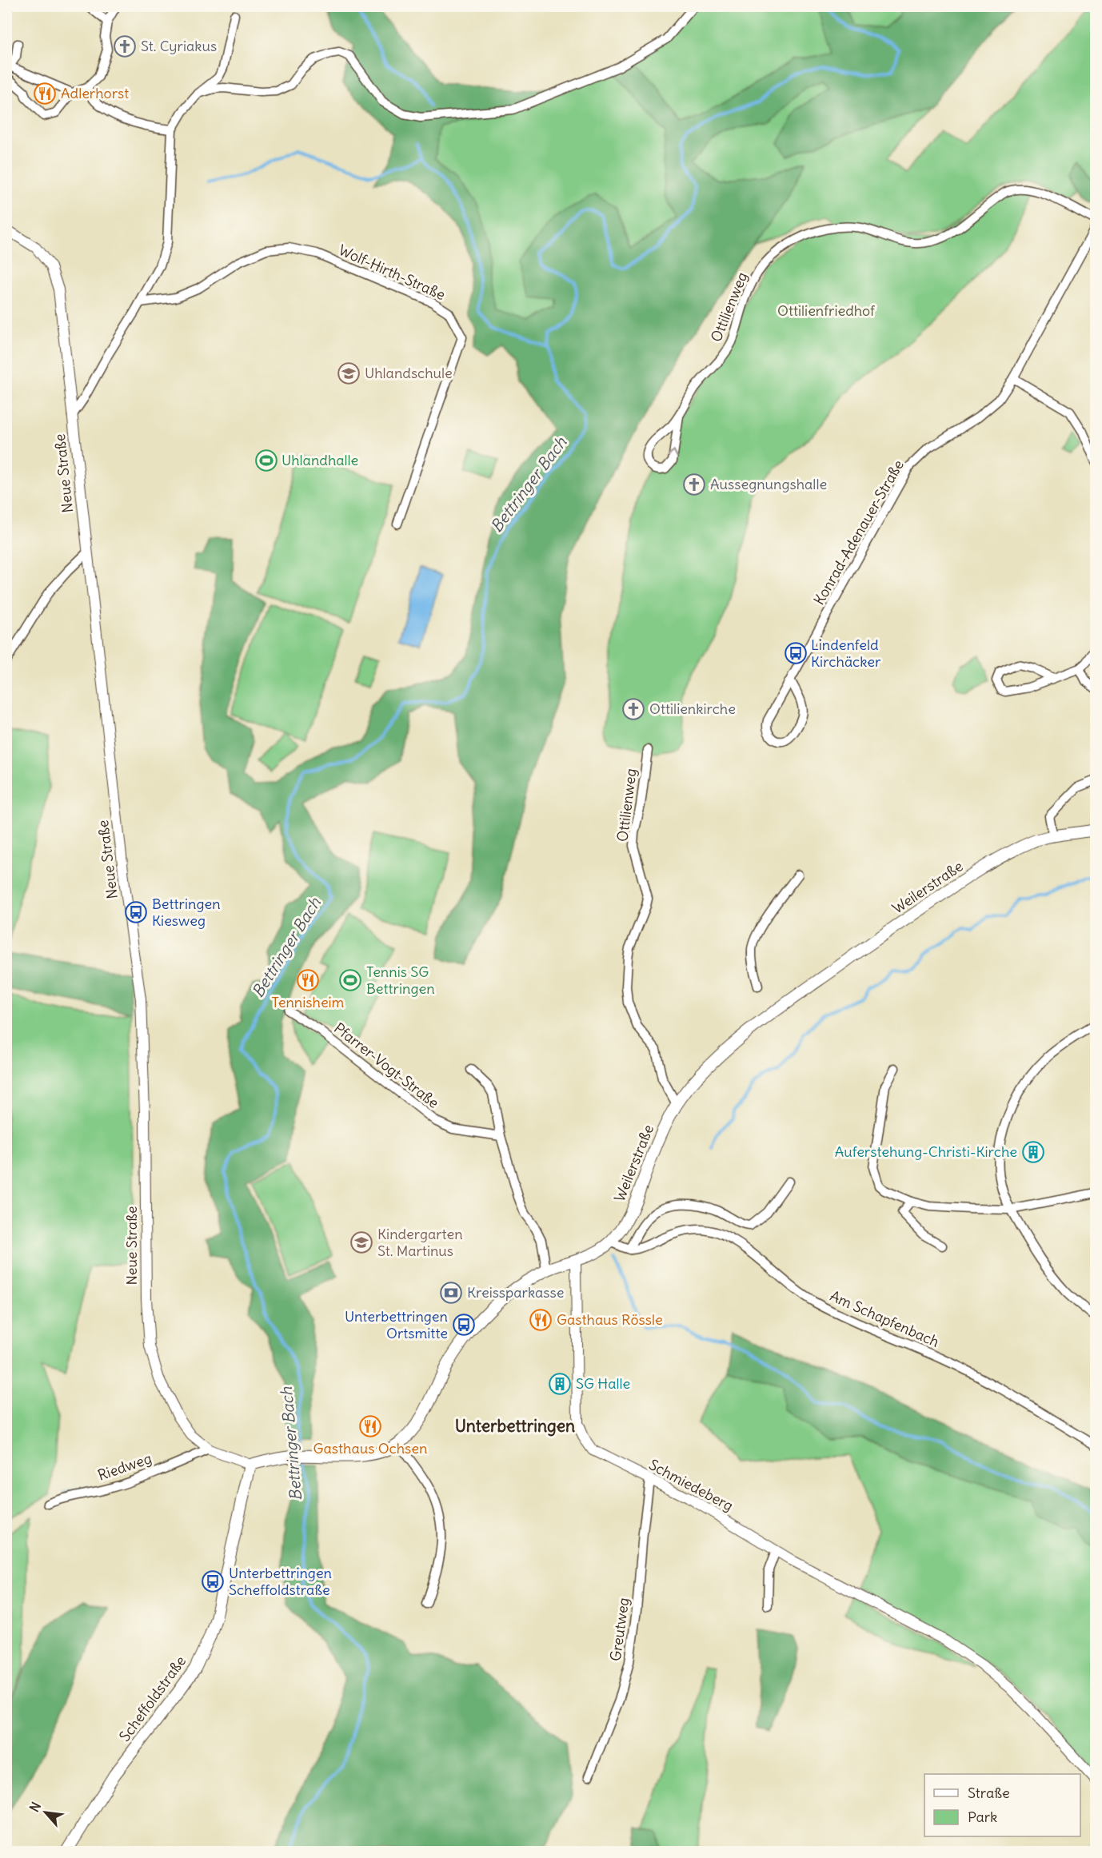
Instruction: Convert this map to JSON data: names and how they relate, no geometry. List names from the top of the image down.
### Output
{
  "streets": {
    "main road": ["Weilerstraße", "Scheffoldstraße"],
    "street": [
      "Wolf-Hirth-Straße",
      "Ottilienweg",
      "Neue Straße",
      "Konrad-Adenauer-Straße",
      "Pfarrer-Vogt-Straße",
      "Am Schapfenbach",
      "Riedweg",
      "Schmiedeberg",
      "Greutweg"
    ]
  },
  "crossings": [
    ["Ottilienweg", "Weilerstraße"],
    ["Neue Straße", "Weilerstraße"],
    ["Neue Straße", "Riedweg"],
    ["Neue Straße", "Scheffoldstraße"],
    ["Weilerstraße", "Schmiedeberg"],
    ["Weilerstraße", "Scheffoldstraße"],
    ["Schmiedeberg", "Greutweg"]
  ],
  "districts": ["Unterbettringen"],
  "water": ["Bettringer Bach"],
  "parks": ["Ottilienfriedhof"],
  "places": {
    "church": ["St. Cyriakus", "Aussegnungshalle", "Ottilienkirche"],
    "restaurant": [
      "Adlerhorst",
      "Tennisheim",
      "Gasthaus Rössle",
      "Gasthaus Ochsen"
    ],
    "school or university": ["Uhlandschule", "Kindergarten St. Martinus"],
    "sports": ["Uhlandhalle", "Tennis SG Bettringen"],
    "bus stop": [
      "Lindenfeld Kirchäcker",
      "Bettringen Kiesweg",
      "Unterbettringen Ortsmitte",
      "Unterbettringen Scheffoldstraße"
    ],
    "building": ["Auferstehung-Christi-Kirche", "SG Halle"],
    "bank": ["Kreissparkasse"]
  },
  "legend": ["Straße", "Park"],
  "north": "top left"
}
